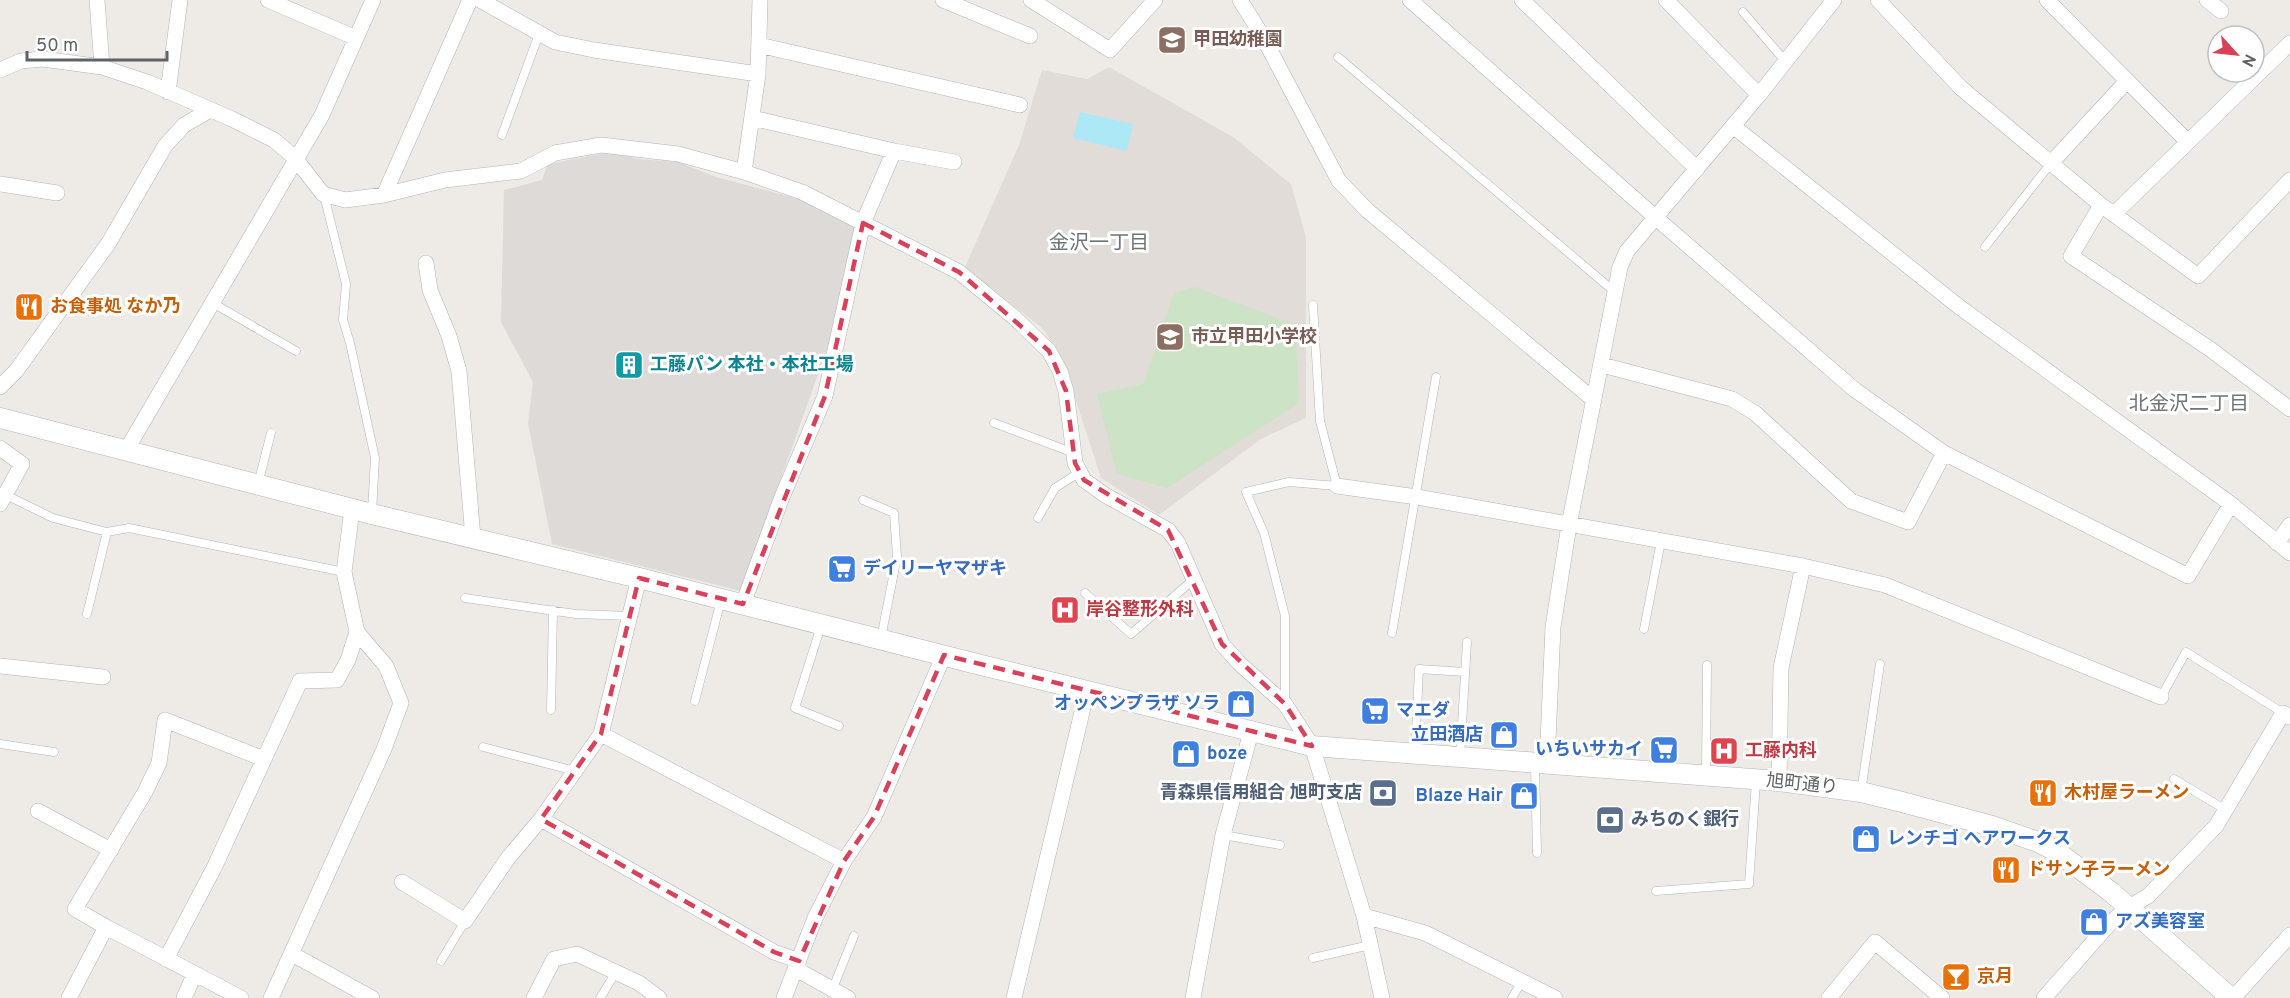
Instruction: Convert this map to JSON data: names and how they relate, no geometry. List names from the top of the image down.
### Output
{
  "streets": {
    "street": ["旭町通り"]
  },
  "districts": ["金沢一丁目", "北金沢二丁目"],
  "places": {
    "school or university": ["甲田幼稚園", "市立甲田小学校"],
    "restaurant": ["お食事処 なか乃", "木村屋ラーメン", "ドサン子ラーメン"],
    "building": ["工藤パン 本社・本社工場"],
    "supermarket": ["デイリーヤマザキ", "マエダ", "いちいサカイ"],
    "hospital": ["岸谷整形外科", "工藤内科"],
    "shop": [
      "オッペンプラザ ソラ",
      "立田酒店",
      "boze",
      "Blaze Hair",
      "レンチゴ ヘアワークス",
      "アズ美容室"
    ],
    "bank": ["青森県信用組合 旭町支店", "みちのく銀行"],
    "bar": ["京月"]
  },
  "scale_bar": "50 m",
  "north": "bottom right"
}
